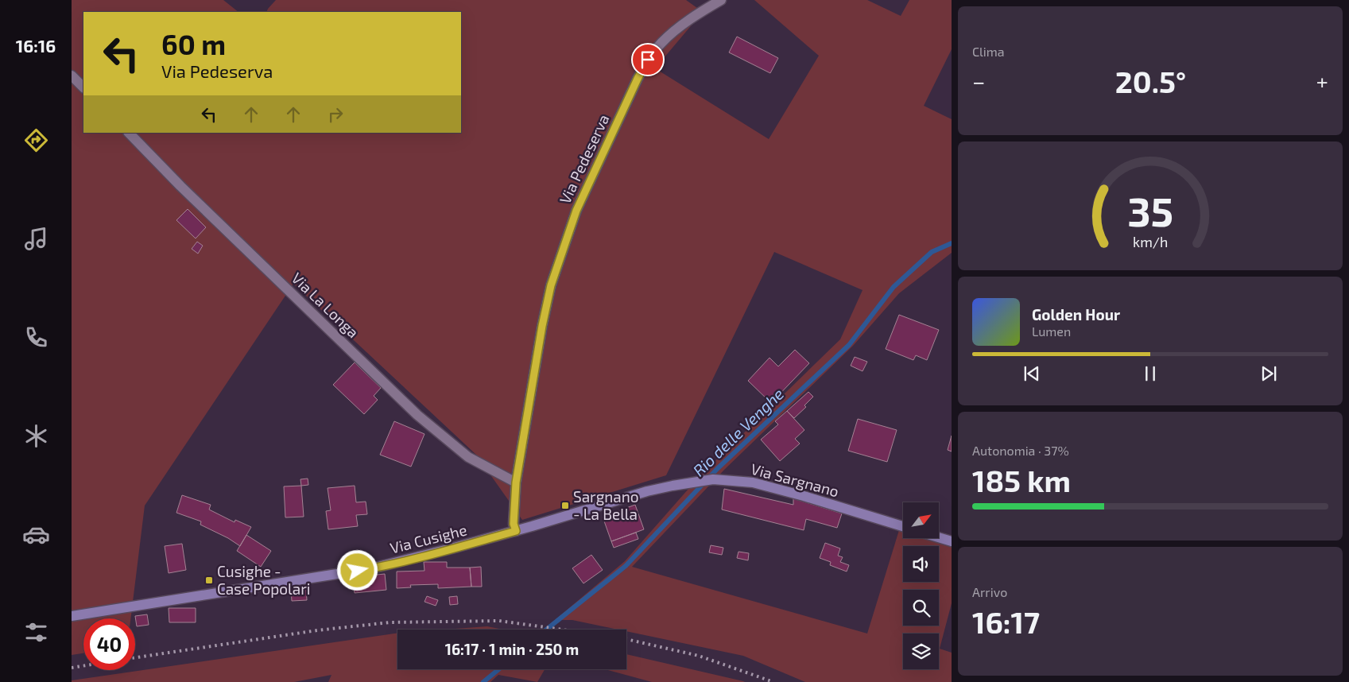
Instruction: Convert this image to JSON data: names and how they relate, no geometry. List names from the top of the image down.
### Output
{
  "streets": {
    "street": [
      "Via Pedeserva",
      "Via La Longa",
      "Via Sargnano",
      "Via Cusighe"
    ]
  },
  "crossings": [
    ["Via Pedeserva", "Via La Longa"],
    ["Via Pedeserva", "Via Cusighe"],
    ["Via Sargnano", "Via Cusighe"]
  ],
  "water": ["Rio delle Venghe"],
  "places": {
    "transit": ["Sargnano - La Bella", "Cusighe - Case Popolari"]
  },
  "north": "top right",
  "page": {
    "tabs": "16:16",
    "tile": [
      "Clima",
      ["Autonomia · 37%", "185 km"],
      ["Arrivo", "16:17"]
    ],
    "turn": ["60 m", "Via Pedeserva"],
    "heat": ["−", "20.5°", "+"],
    "song": ["Golden Hour", "Lumen"],
    "limit": "40",
    "trip": "16:17 · 1 min · 250 m",
    "gauge": ["35", "km/h"]
  }
}
